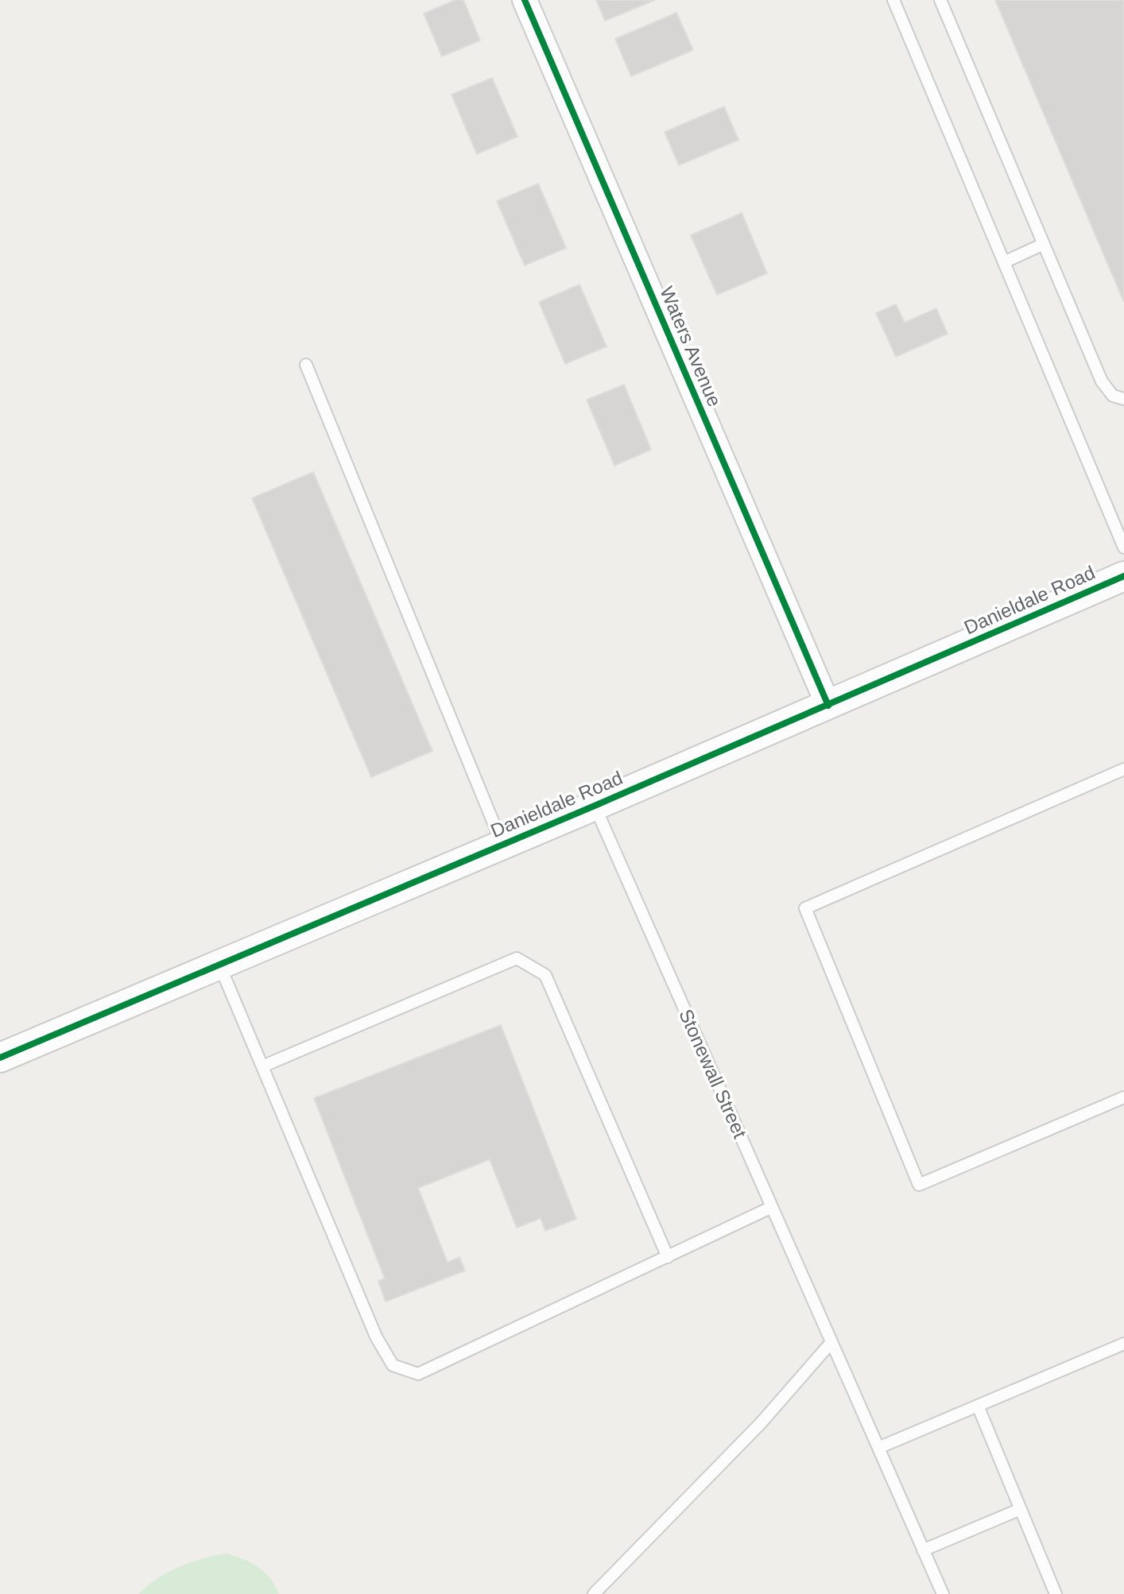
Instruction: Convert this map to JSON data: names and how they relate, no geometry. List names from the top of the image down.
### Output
{
  "streets": {
    "street": ["Waters Avenue", "Danieldale Road"],
    "lane": ["Stonewall Street"]
  },
  "crossings": [
    ["Waters Avenue", "Danieldale Road"],
    ["Danieldale Road", "Stonewall Street"]
  ]
}
